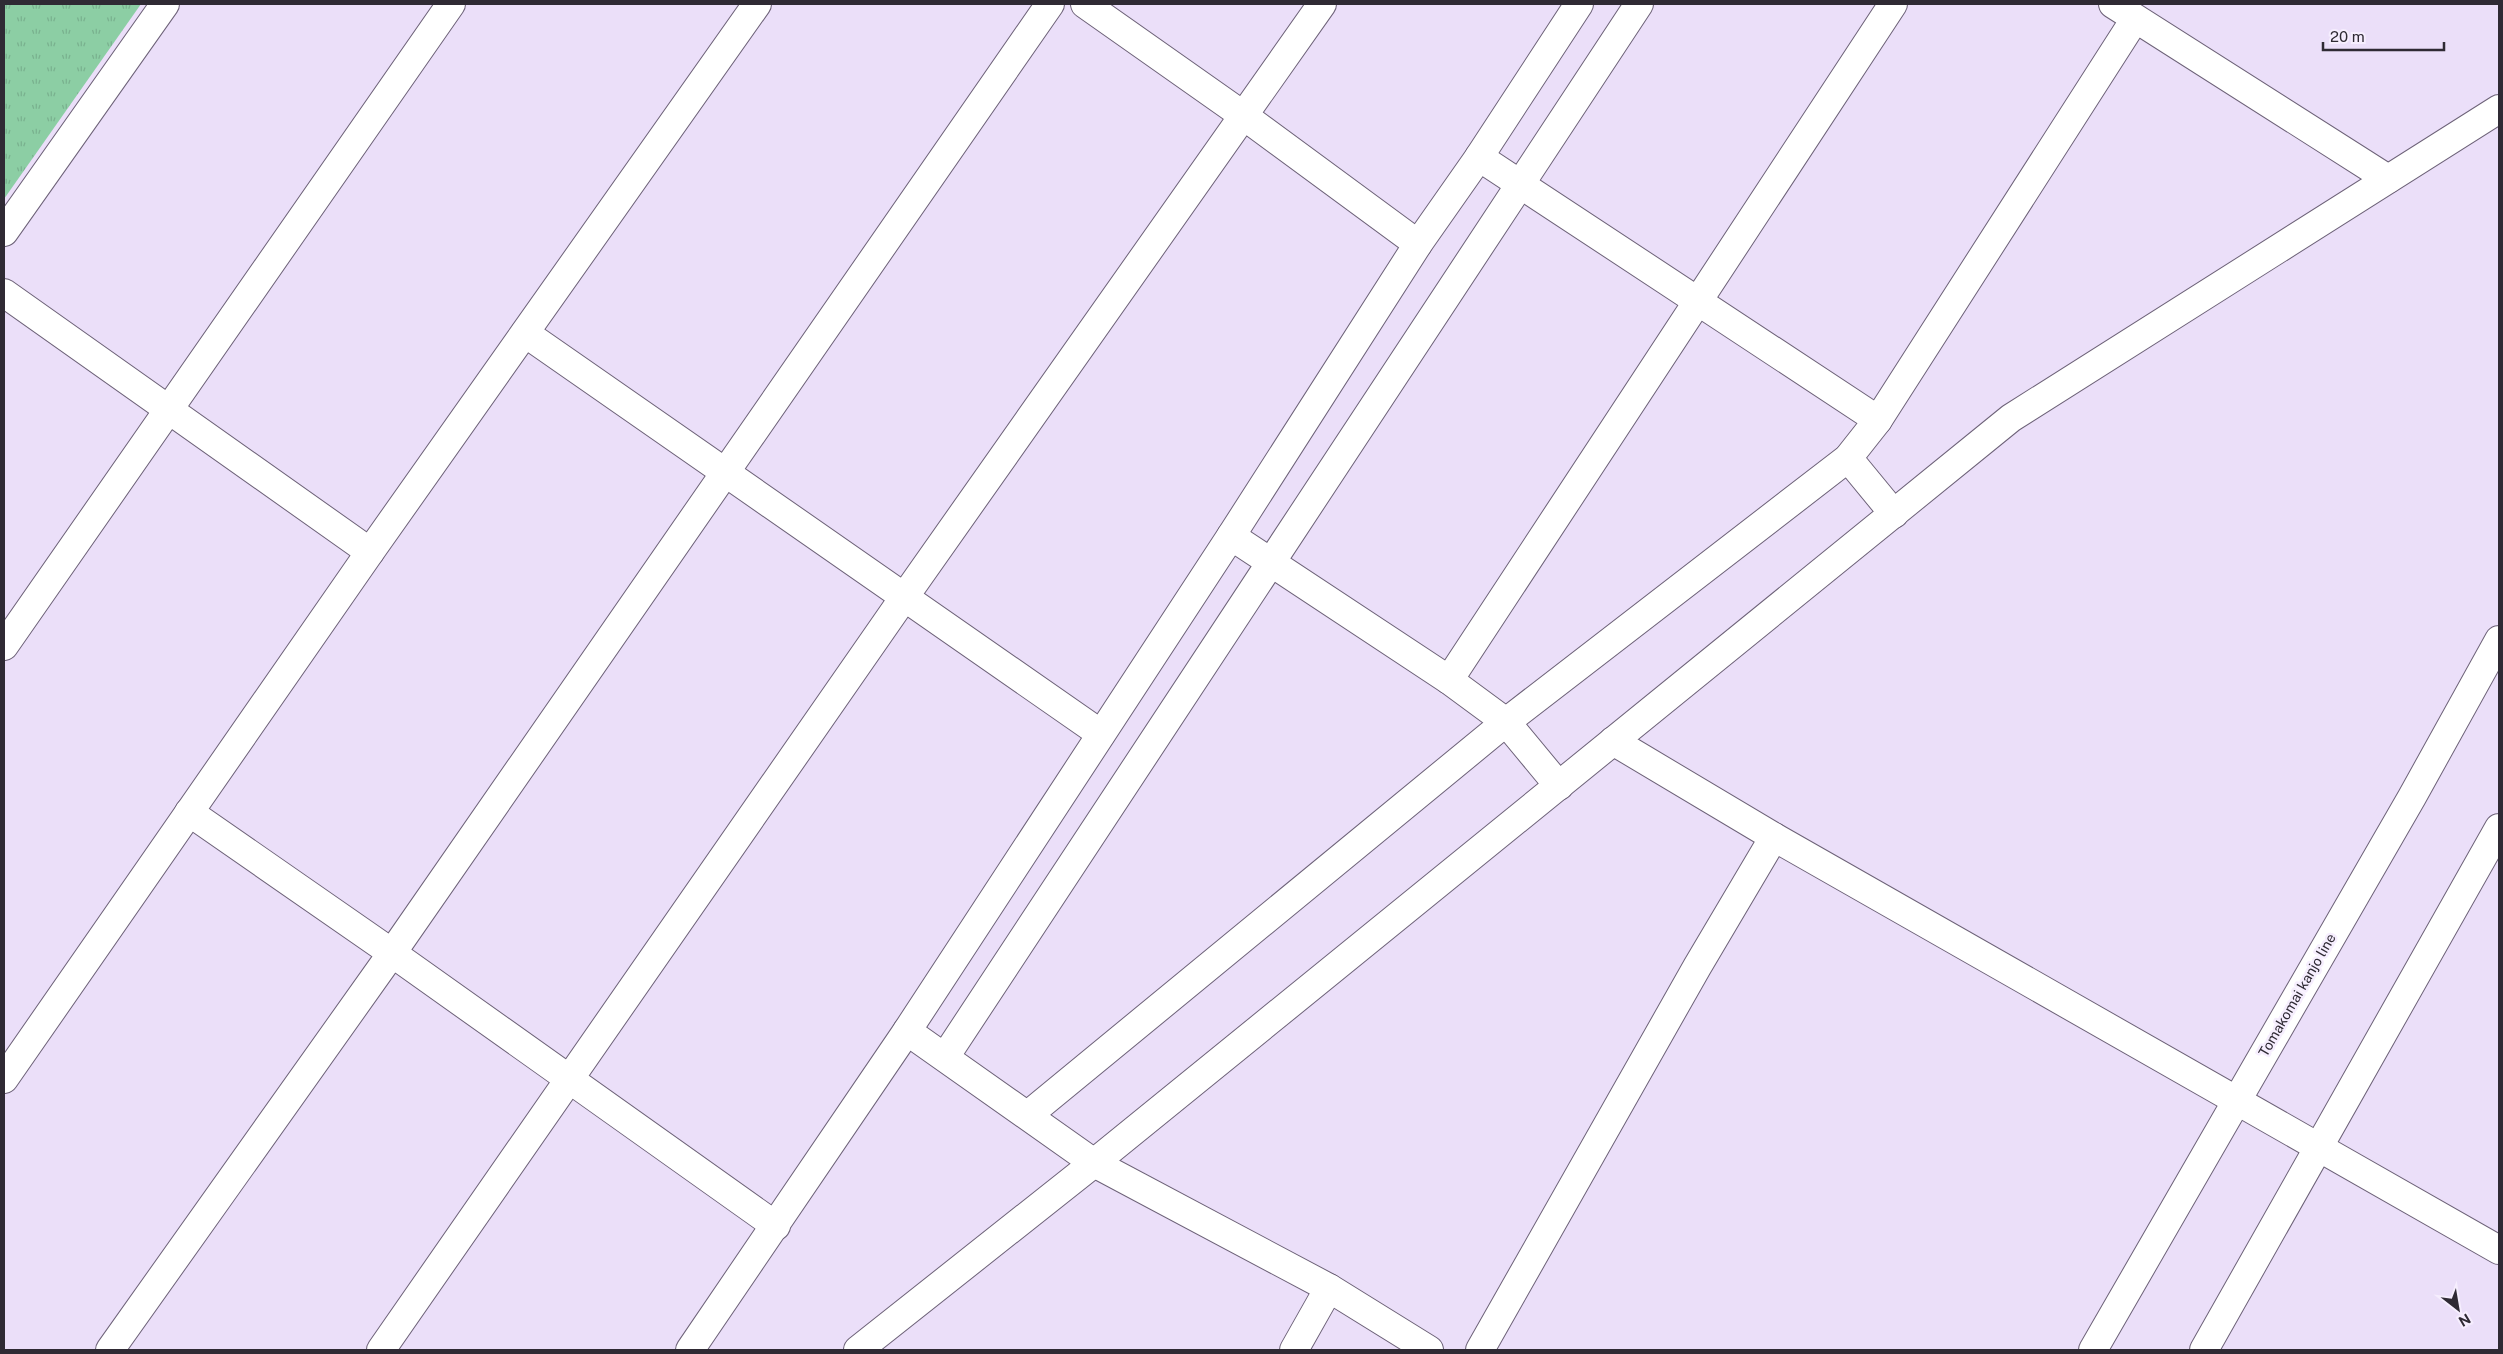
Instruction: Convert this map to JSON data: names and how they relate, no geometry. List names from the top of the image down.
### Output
{
  "streets": {
    "street": ["Tomakomai kanjo line"]
  },
  "scale_bar": "20 m",
  "north": "bottom right"
}
